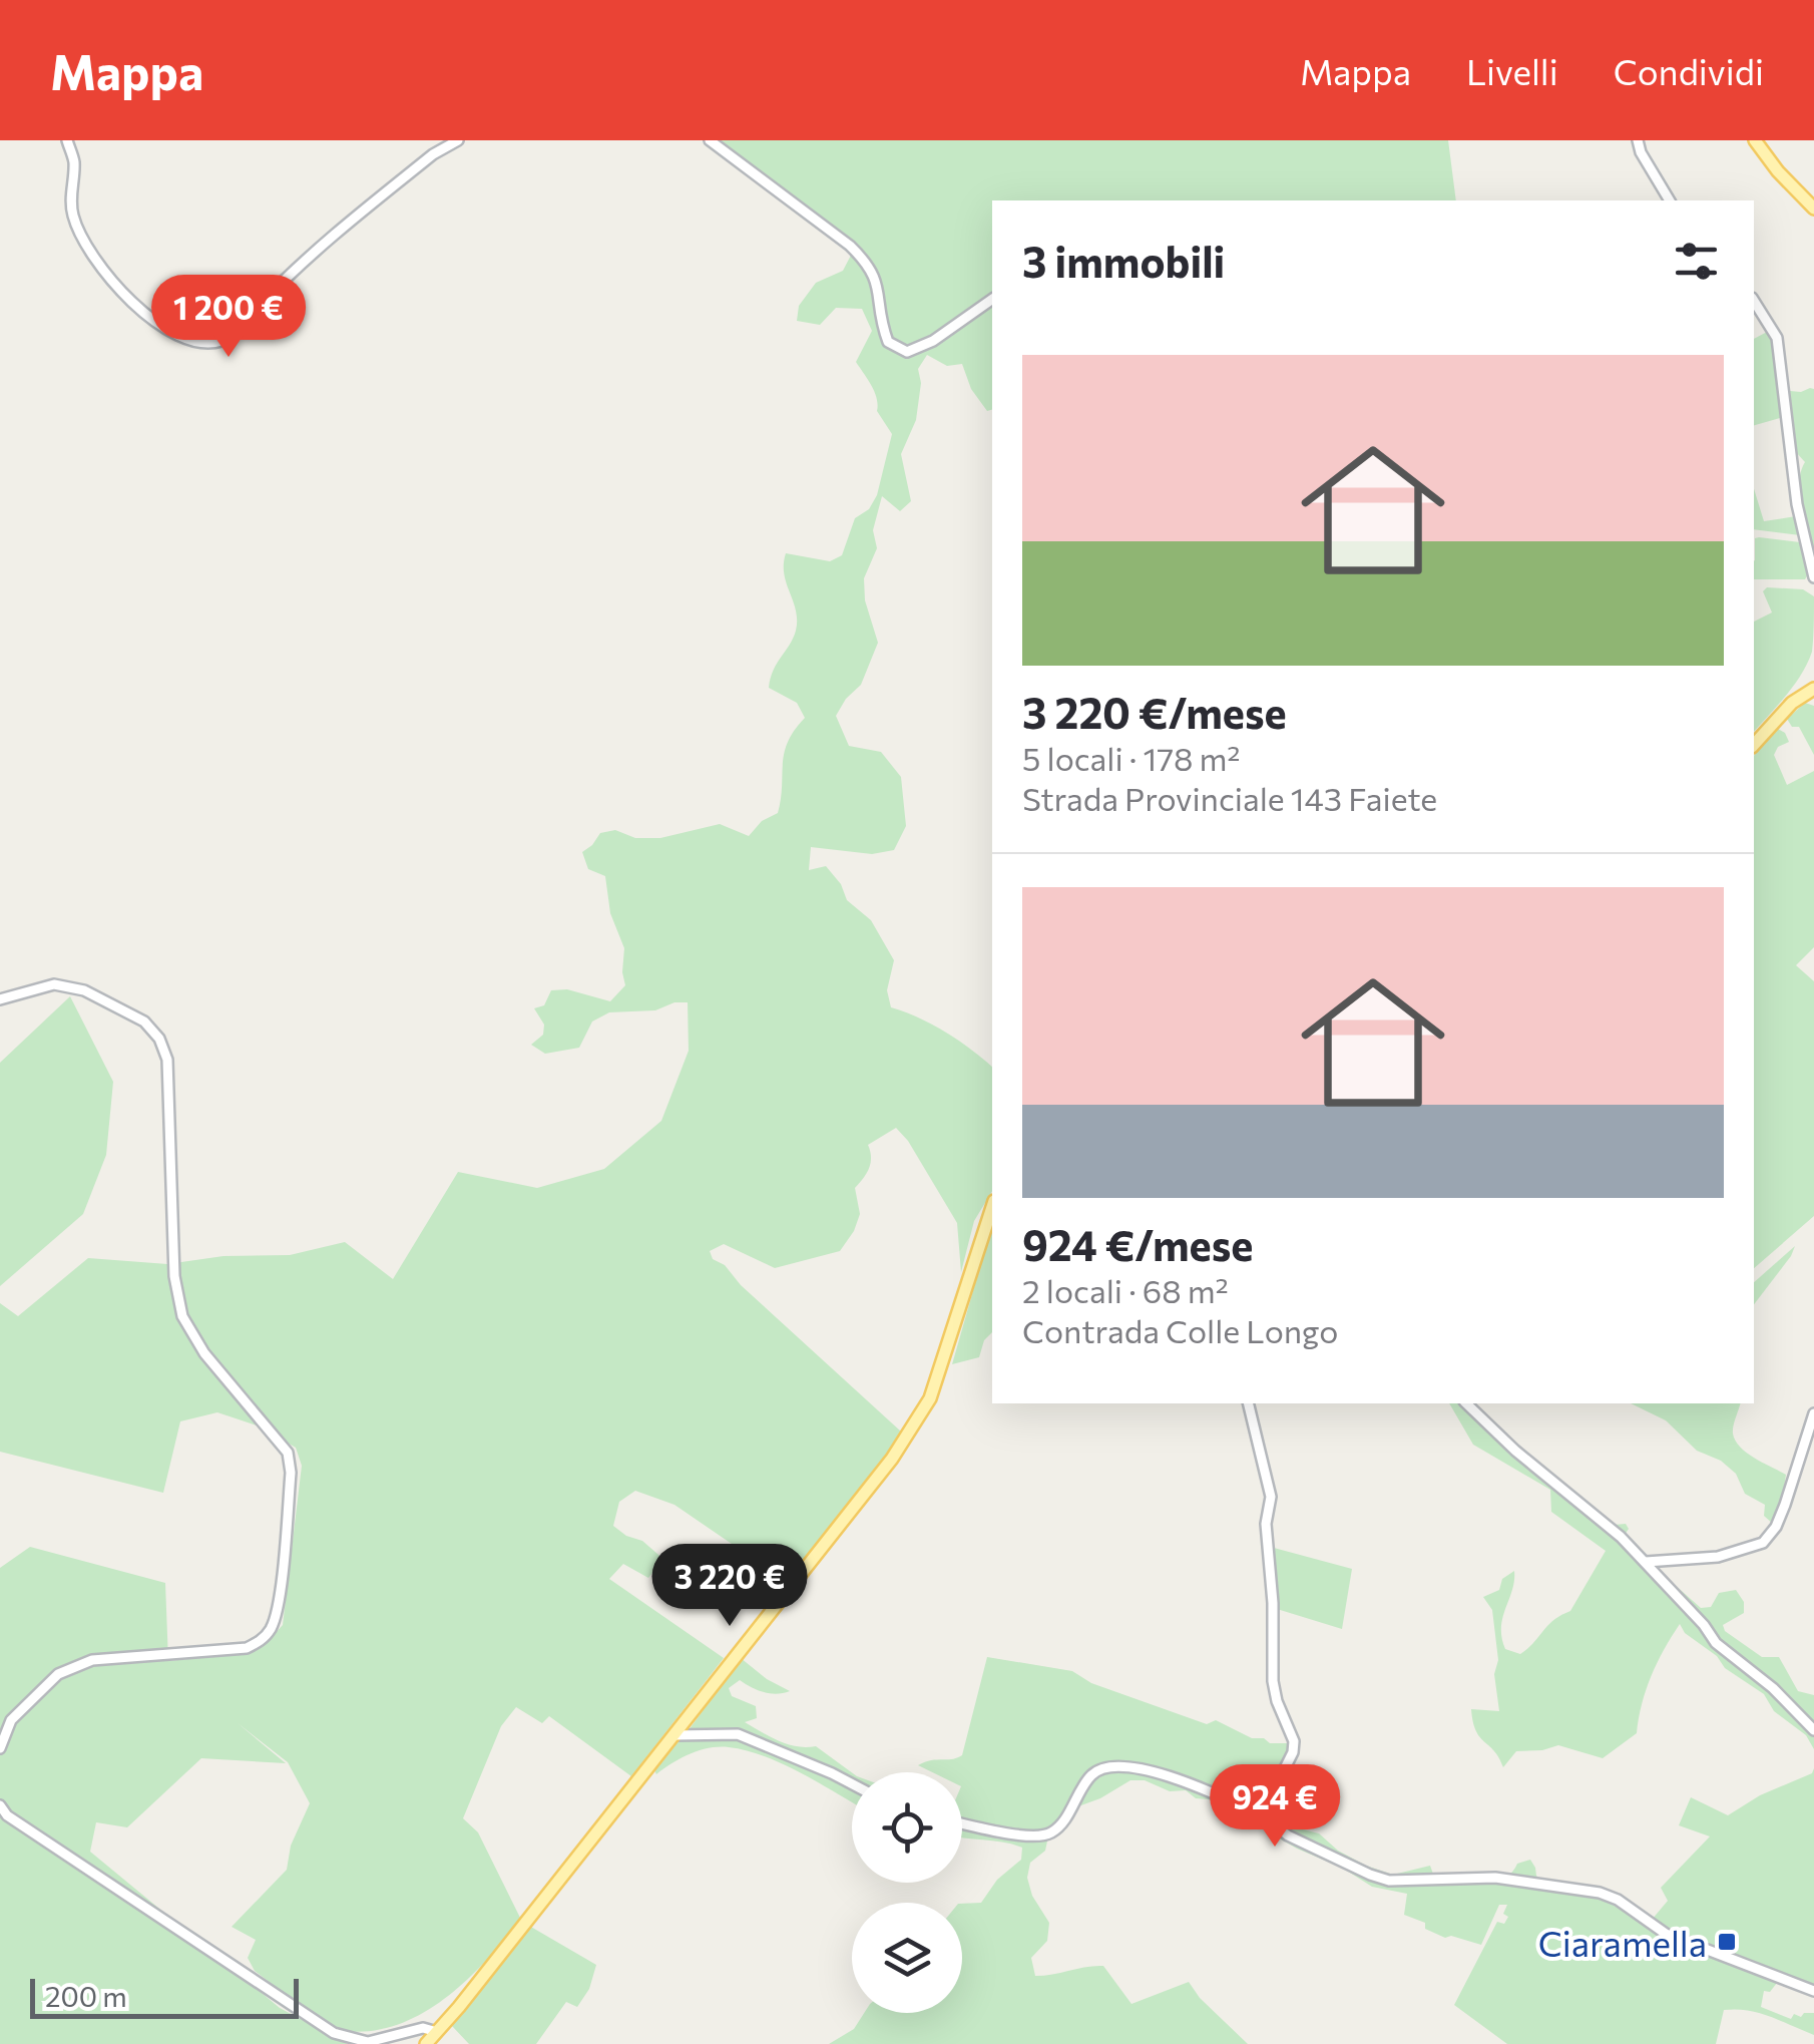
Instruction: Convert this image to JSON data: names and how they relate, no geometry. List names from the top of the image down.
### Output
{
  "places": {
    "transit": ["Ciaramella"]
  },
  "scale_bar": "200 m",
  "page": {
    "header": "Mappa",
    "nav": ["Mappa", "Livelli", "Condividi"],
    "heading": "3 immobili",
    "price": ["1 200 €", "3 220 €", "924 €"],
    "list": [
      {
        "name": "3 220 €/mese",
        "note": "5 locali · 178 m² · Strada Provinciale 143 Faiete"
      },
      {
        "name": "924 €/mese",
        "note": "2 locali · 68 m² · Contrada Colle Longo"
      }
    ],
    "scale": "200 m"
  }
}
